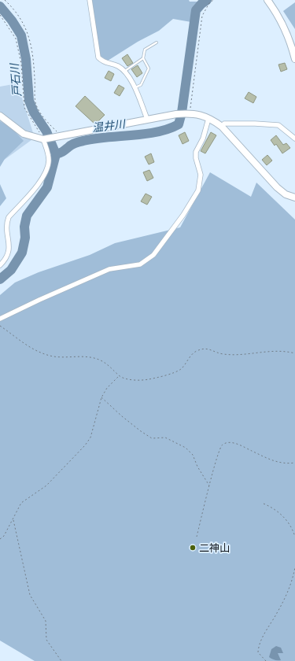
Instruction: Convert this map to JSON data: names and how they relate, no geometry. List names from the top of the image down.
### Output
{
  "water": ["戸石川", "温井川"],
  "places": ["二神山"]
}
